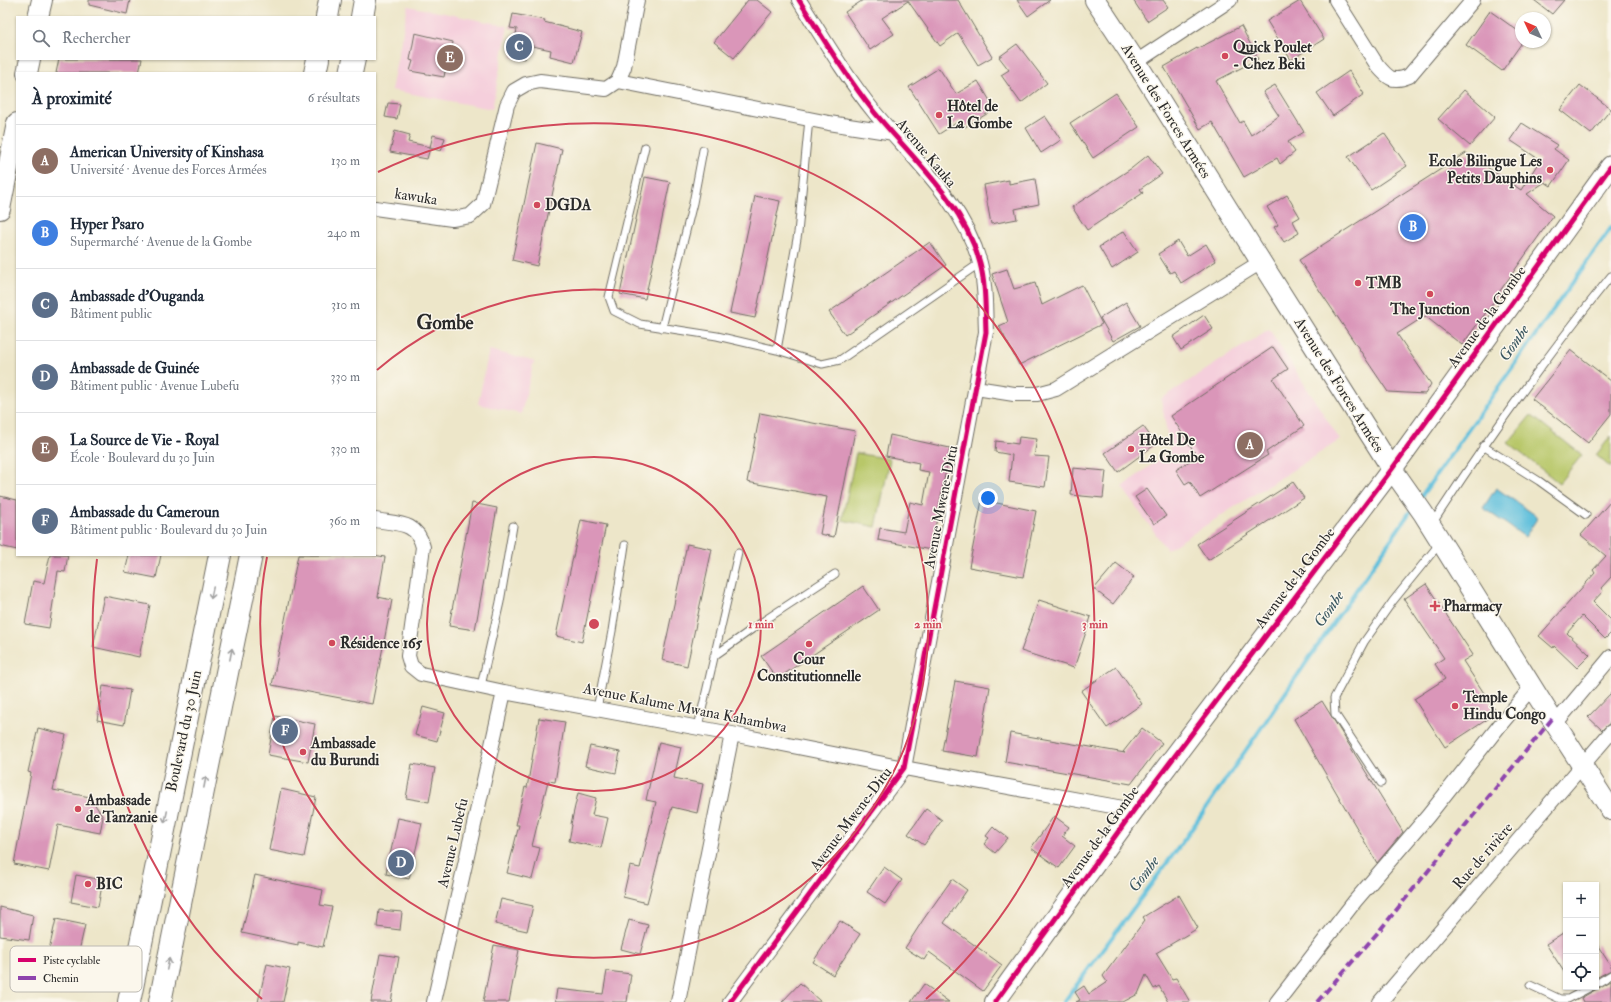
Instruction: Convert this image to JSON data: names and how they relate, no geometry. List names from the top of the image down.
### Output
{
  "streets": {
    "main road": ["Boulevard du 30 Juin"],
    "street": [
      "Avenue des Forces Armées",
      "Avenue Kauka",
      "kawuka",
      "Avenue de la Gombe",
      "Avenue Mwene-Ditu",
      "Avenue Kalume Mwana Kahambwa",
      "Avenue Lubefu",
      "Rue de rivière"
    ]
  },
  "crossings": [
    ["Avenue des Forces Armées", "Avenue de la Gombe"],
    ["Avenue des Forces Armées", "Rue de rivière"],
    ["Avenue Kauka", "Avenue Mwene-Ditu"],
    ["Avenue de la Gombe", "Avenue Kalume Mwana Kahambwa"],
    ["Avenue Mwene-Ditu", "Avenue Kalume Mwana Kahambwa"],
    ["Avenue Kalume Mwana Kahambwa", "Avenue Lubefu"]
  ],
  "districts": ["Gombe"],
  "water": ["Gombe"],
  "places": {
    "other": [
      "Quick Poulet - Chez Beki",
      "Hôtel de La Gombe",
      "Ecole Bilingue Les Petits Dauphins",
      "DGDA",
      "TMB",
      "The Junction",
      "Hôtel De La Gombe",
      "Résidence 165",
      "Cour Constitutionnelle",
      "Temple Hindu Congo",
      "Ambassade du Burundi",
      "Ambassade de Tanzanie",
      "BIC"
    ],
    "health": ["Pharmacy"]
  },
  "legend": ["Piste cyclable", "Chemin"],
  "north": "top left",
  "page": {
    "search": "Rechercher",
    "pins": [
      "C",
      "E",
      "B",
      "A",
      "F",
      "D"
    ],
    "heading": ["À proximité", "6 résultats"],
    "list": [
      {
        "mark": "A",
        "name": "American University of Kinshasa",
        "note": "Université · Avenue des Forces Armées",
        "value": "130 m"
      },
      {
        "mark": "B",
        "name": "Hyper Psaro",
        "note": "Supermarché · Avenue de la Gombe",
        "value": "240 m"
      },
      {
        "mark": "C",
        "name": "Ambassade d'Ouganda",
        "note": "Bâtiment public",
        "value": "310 m"
      },
      {
        "mark": "D",
        "name": "Ambassade de Guinée",
        "note": "Bâtiment public · Avenue Lubefu",
        "value": "330 m"
      },
      {
        "mark": "E",
        "name": "La Source de Vie - Royal",
        "note": "École · Boulevard du 30 Juin",
        "value": "330 m"
      },
      {
        "mark": "F",
        "name": "Ambassade du Cameroun",
        "note": "Bâtiment public · Boulevard du 30 Juin",
        "value": "360 m"
      }
    ],
    "map_buttons": ["+", "−"]
  },
  "rings": ["1 min", "2 min", "3 min"]
}
